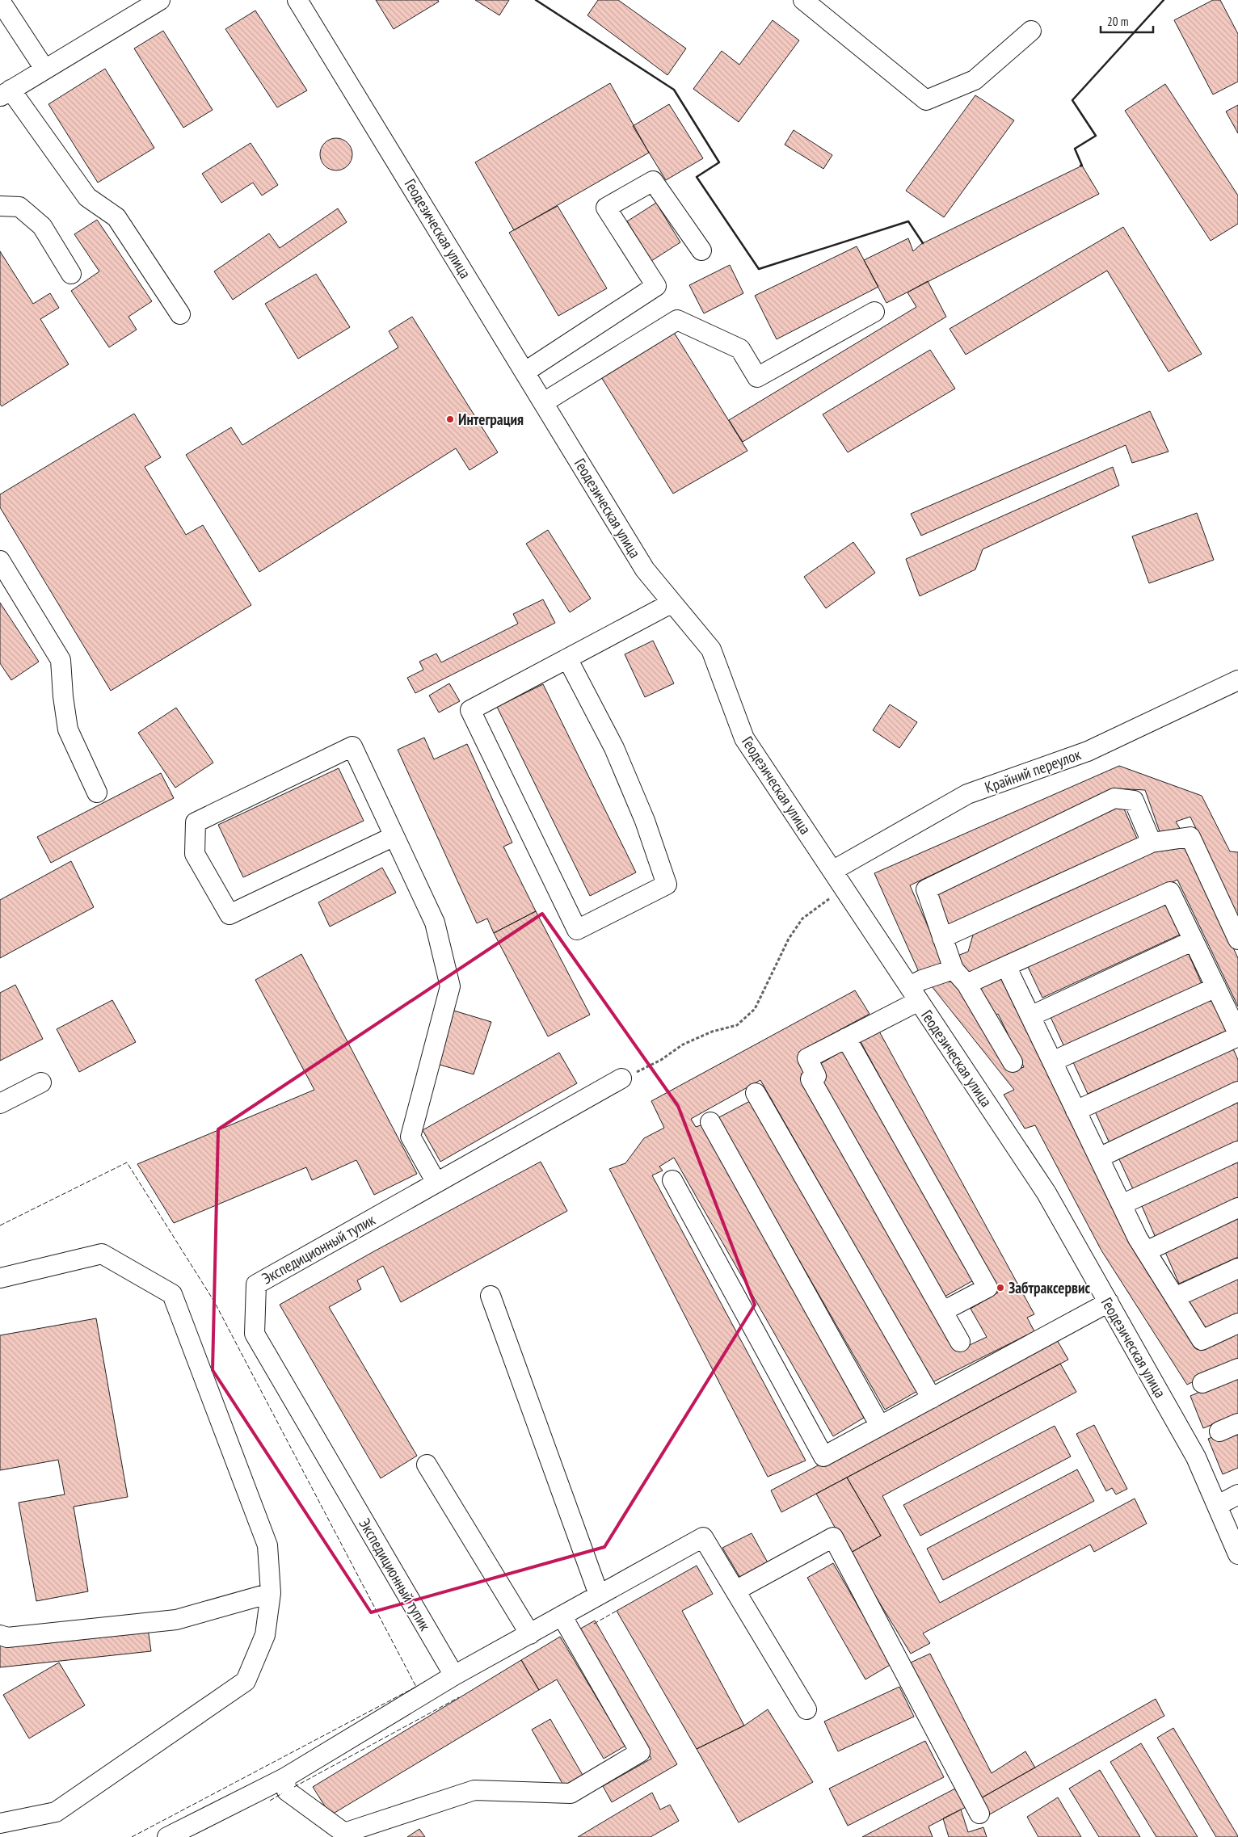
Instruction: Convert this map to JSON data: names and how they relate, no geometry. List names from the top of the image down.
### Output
{
  "streets": {
    "street": ["Геодезическая улица", "Крайний переулок", "Экспедиционный тупик"]
  },
  "crossings": [
    ["Геодезическая улица", "Крайний переулок"]
  ],
  "places": ["Интеграция", "Забтраксервис"],
  "scale_bar": "20 m"
}
